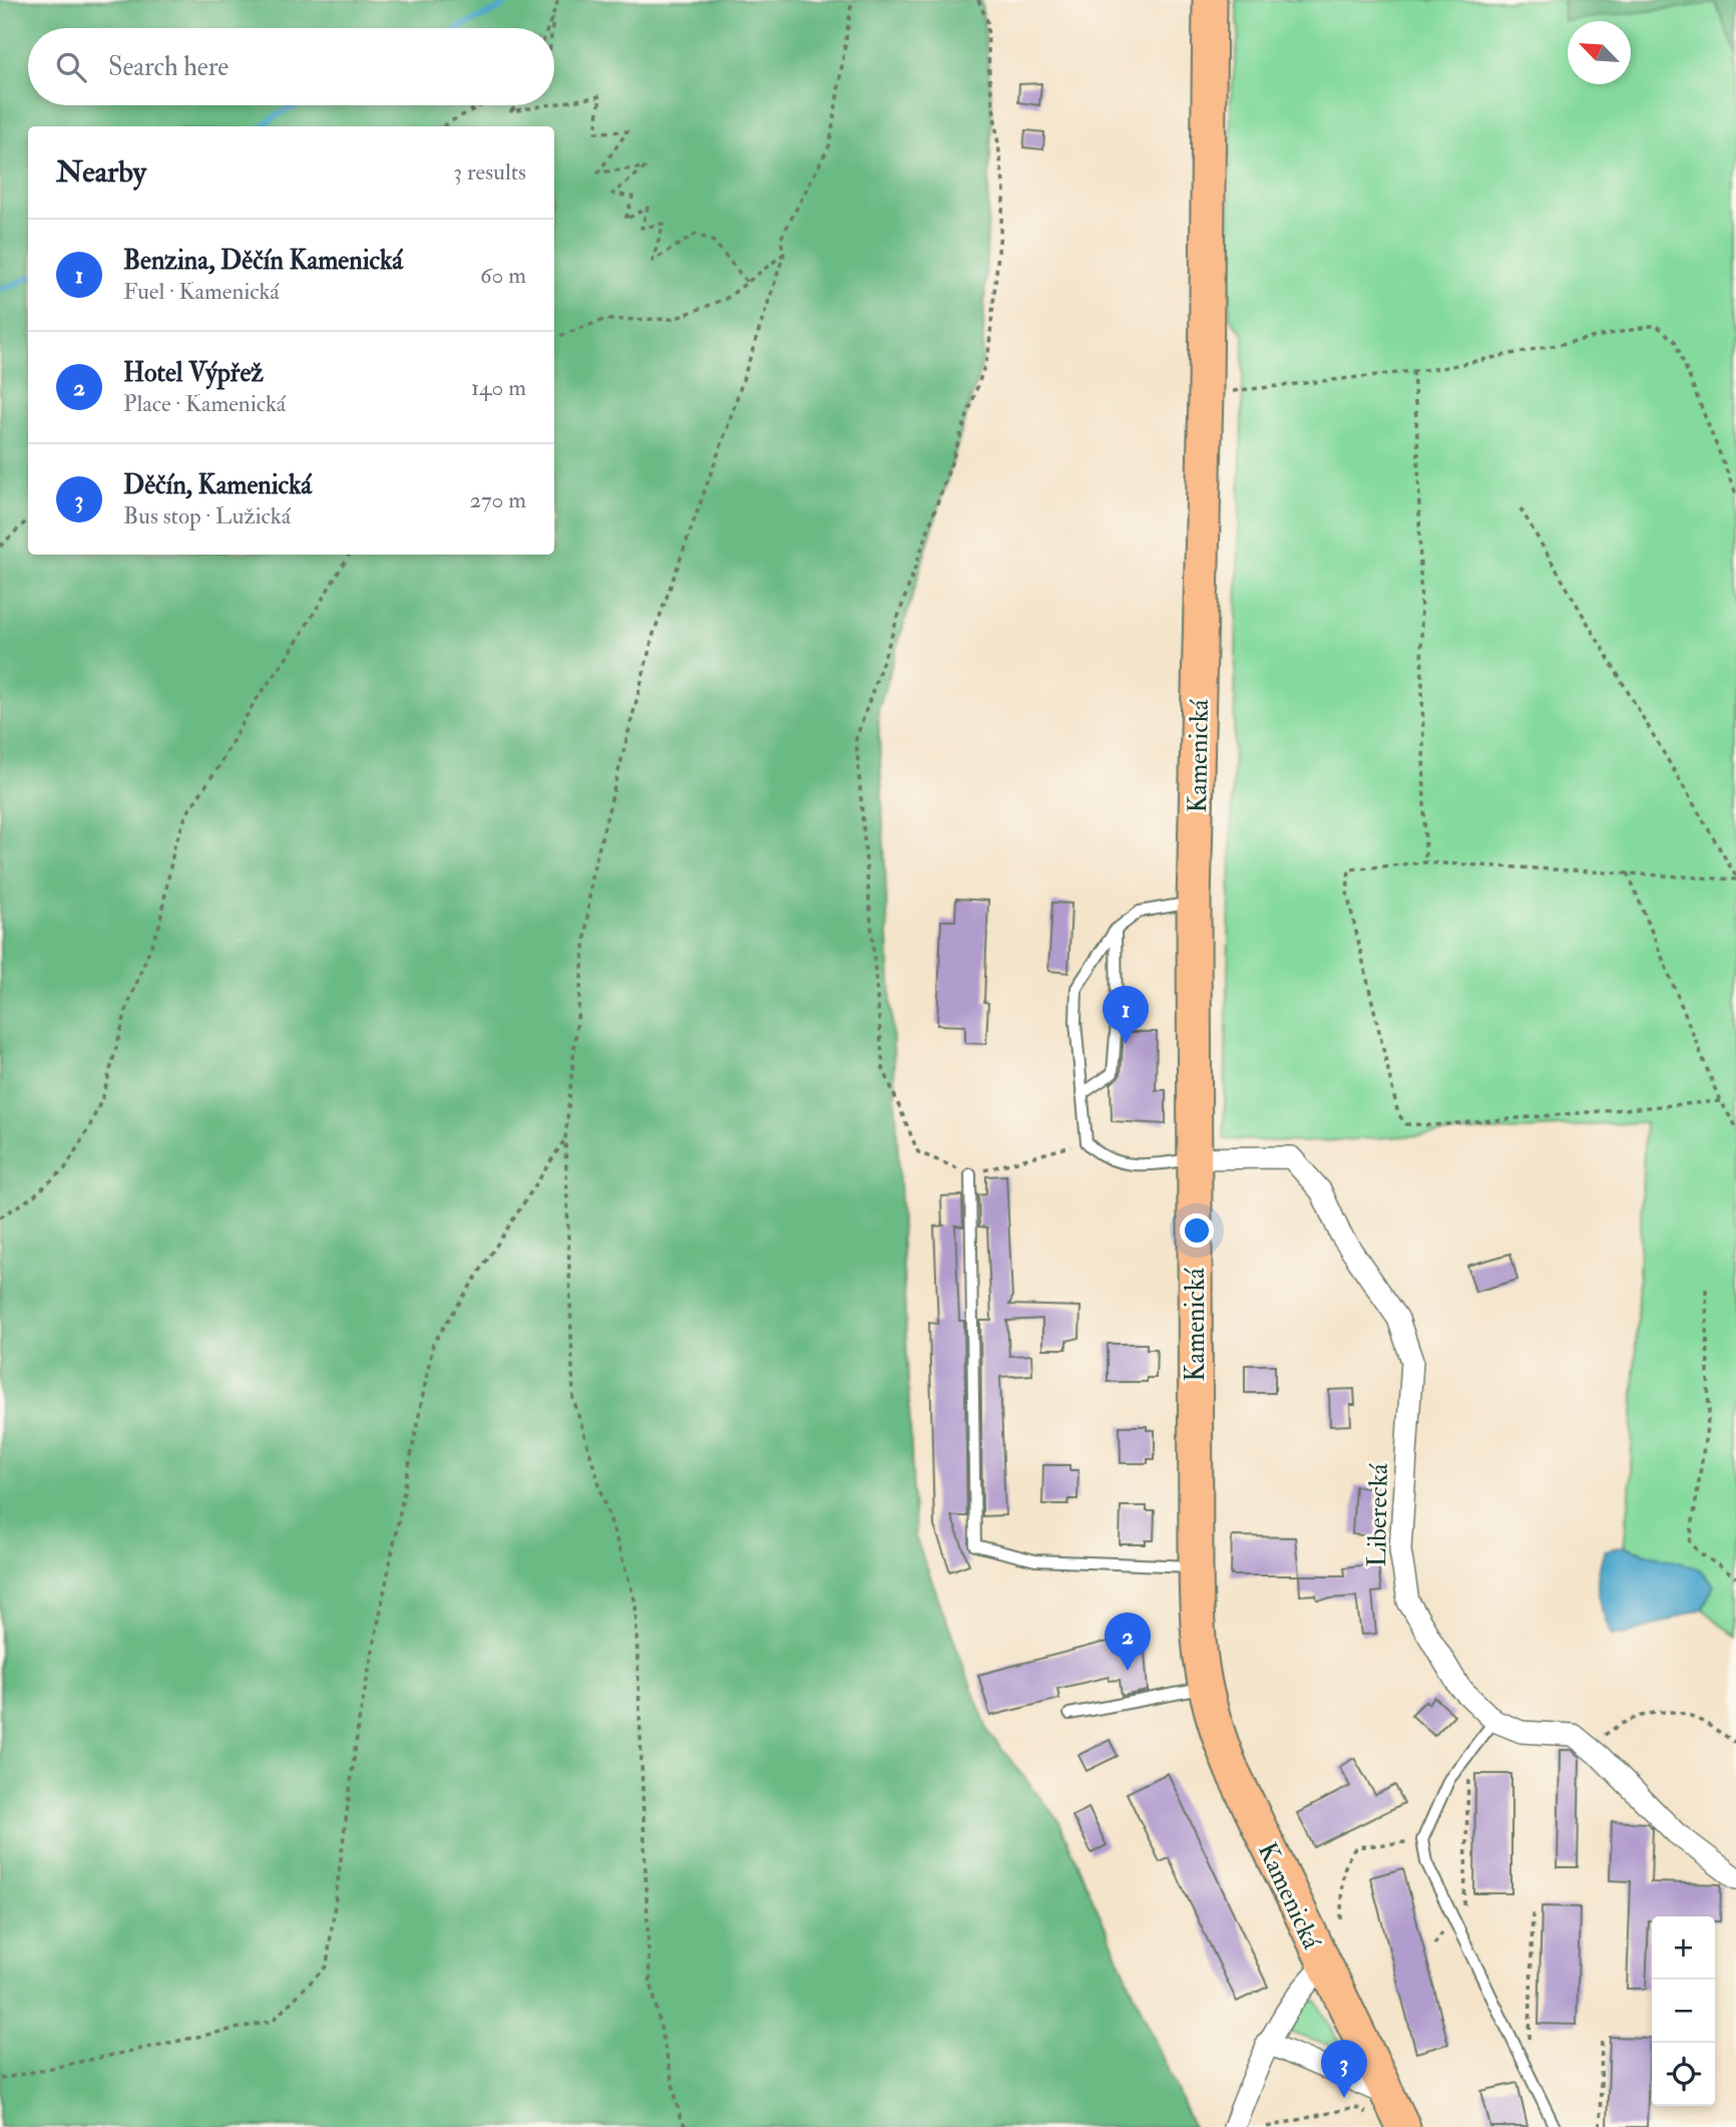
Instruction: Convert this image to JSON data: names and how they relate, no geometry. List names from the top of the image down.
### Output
{
  "streets": {
    "main road": ["Kamenická"],
    "street": ["Liberecká"]
  },
  "crossings": [
    ["Kamenická", "Liberecká"]
  ],
  "north": "top left",
  "page": {
    "search": "Search here",
    "heading": ["Nearby", "3 results"],
    "list": [
      {
        "mark": "1",
        "name": "Benzina, Děčín Kamenická",
        "note": "Fuel · Kamenická",
        "value": "60 m"
      },
      {
        "mark": "2",
        "name": "Hotel Výpřež",
        "note": "Place · Kamenická",
        "value": "140 m"
      },
      {
        "mark": "3",
        "name": "Děčín, Kamenická",
        "note": "Bus stop · Lužická",
        "value": "270 m"
      }
    ],
    "pins": ["1", "2", "3"],
    "map_buttons": ["+", "−"]
  }
}
